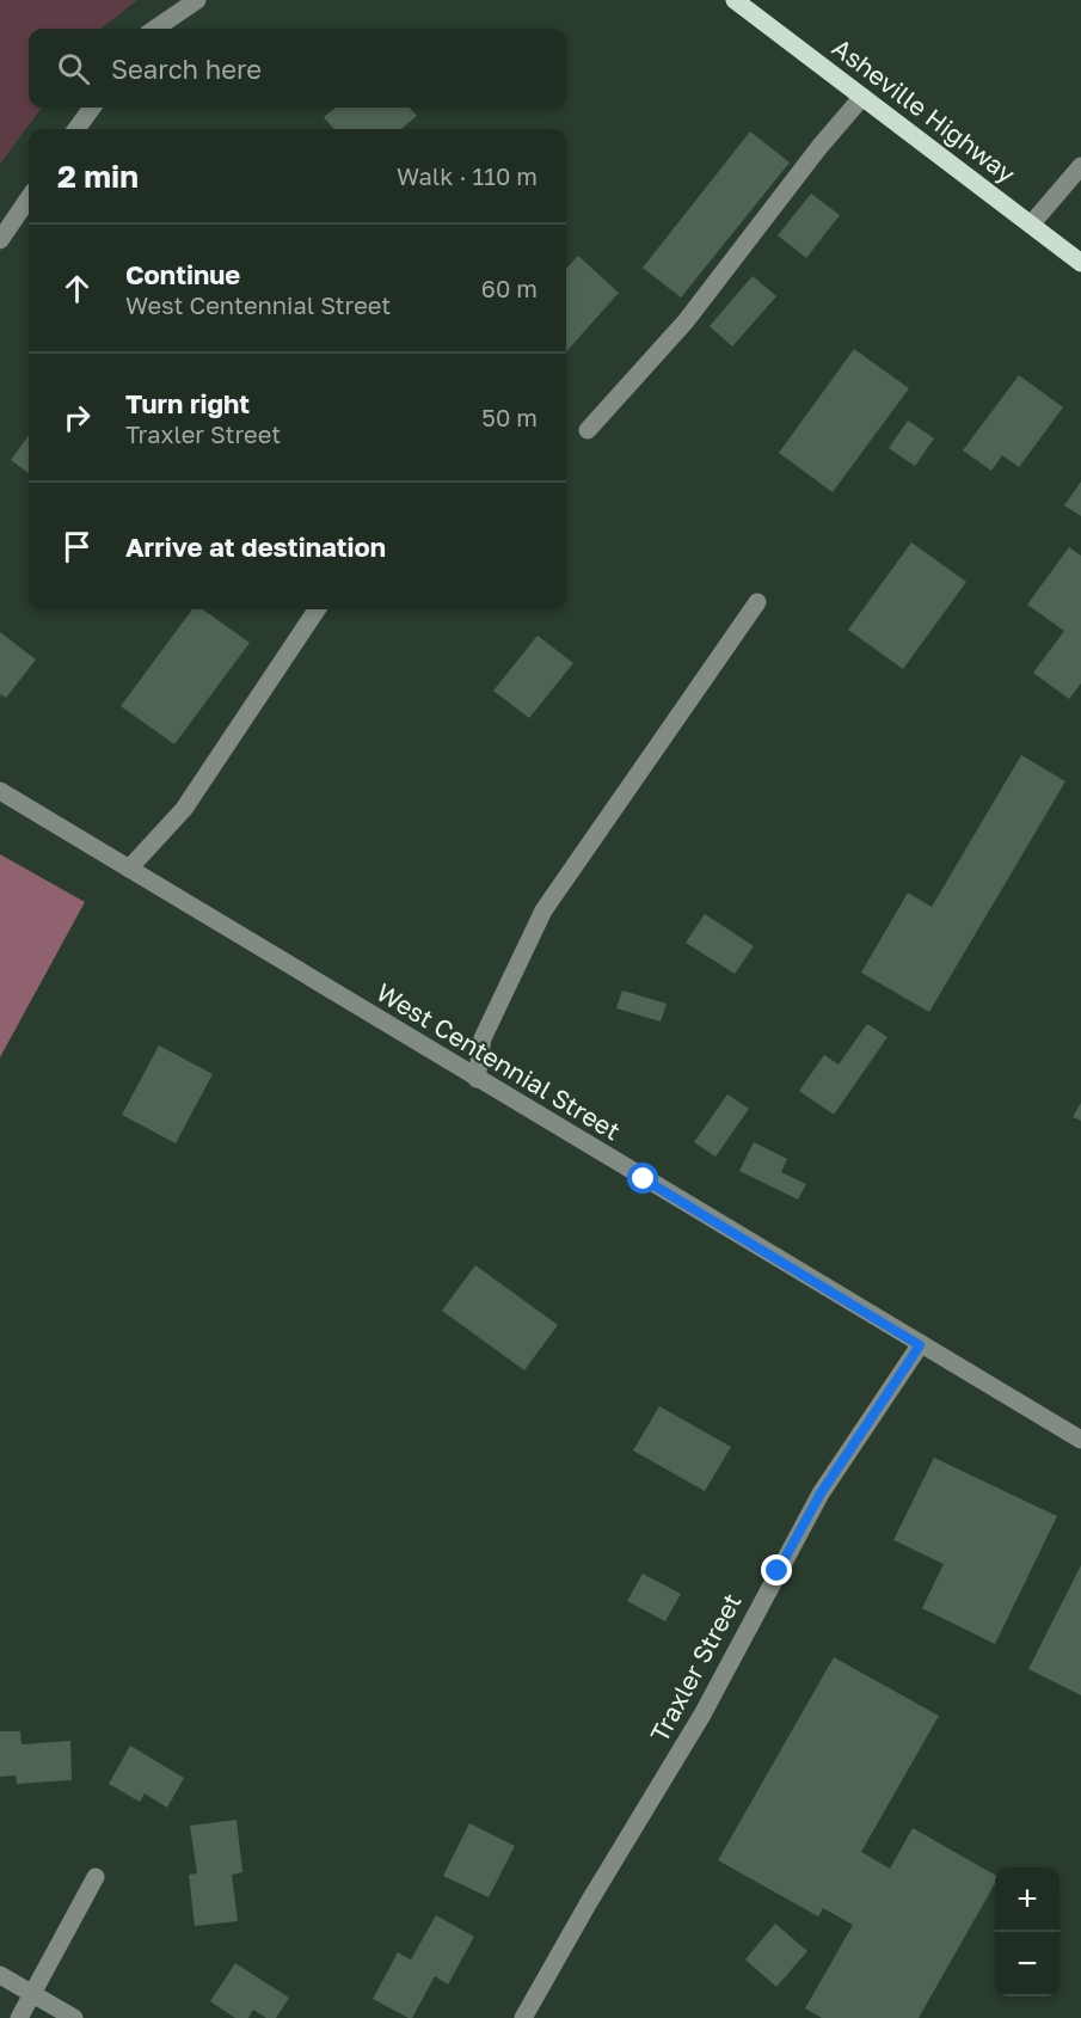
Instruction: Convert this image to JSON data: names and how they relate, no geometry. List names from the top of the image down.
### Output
{
  "streets": {
    "main road": ["Asheville Highway"],
    "street": ["West Centennial Street", "Traxler Street"]
  },
  "crossings": [
    ["West Centennial Street", "Traxler Street"]
  ],
  "page": {
    "search": "Search here",
    "heading": ["2 min", "Walk · 110 m"],
    "list": [
      ["Continue", "West Centennial Street", "60 m"],
      ["Turn right", "Traxler Street", "50 m"],
      "Arrive at destination"
    ],
    "map_buttons": ["+", "−"]
  }
}
